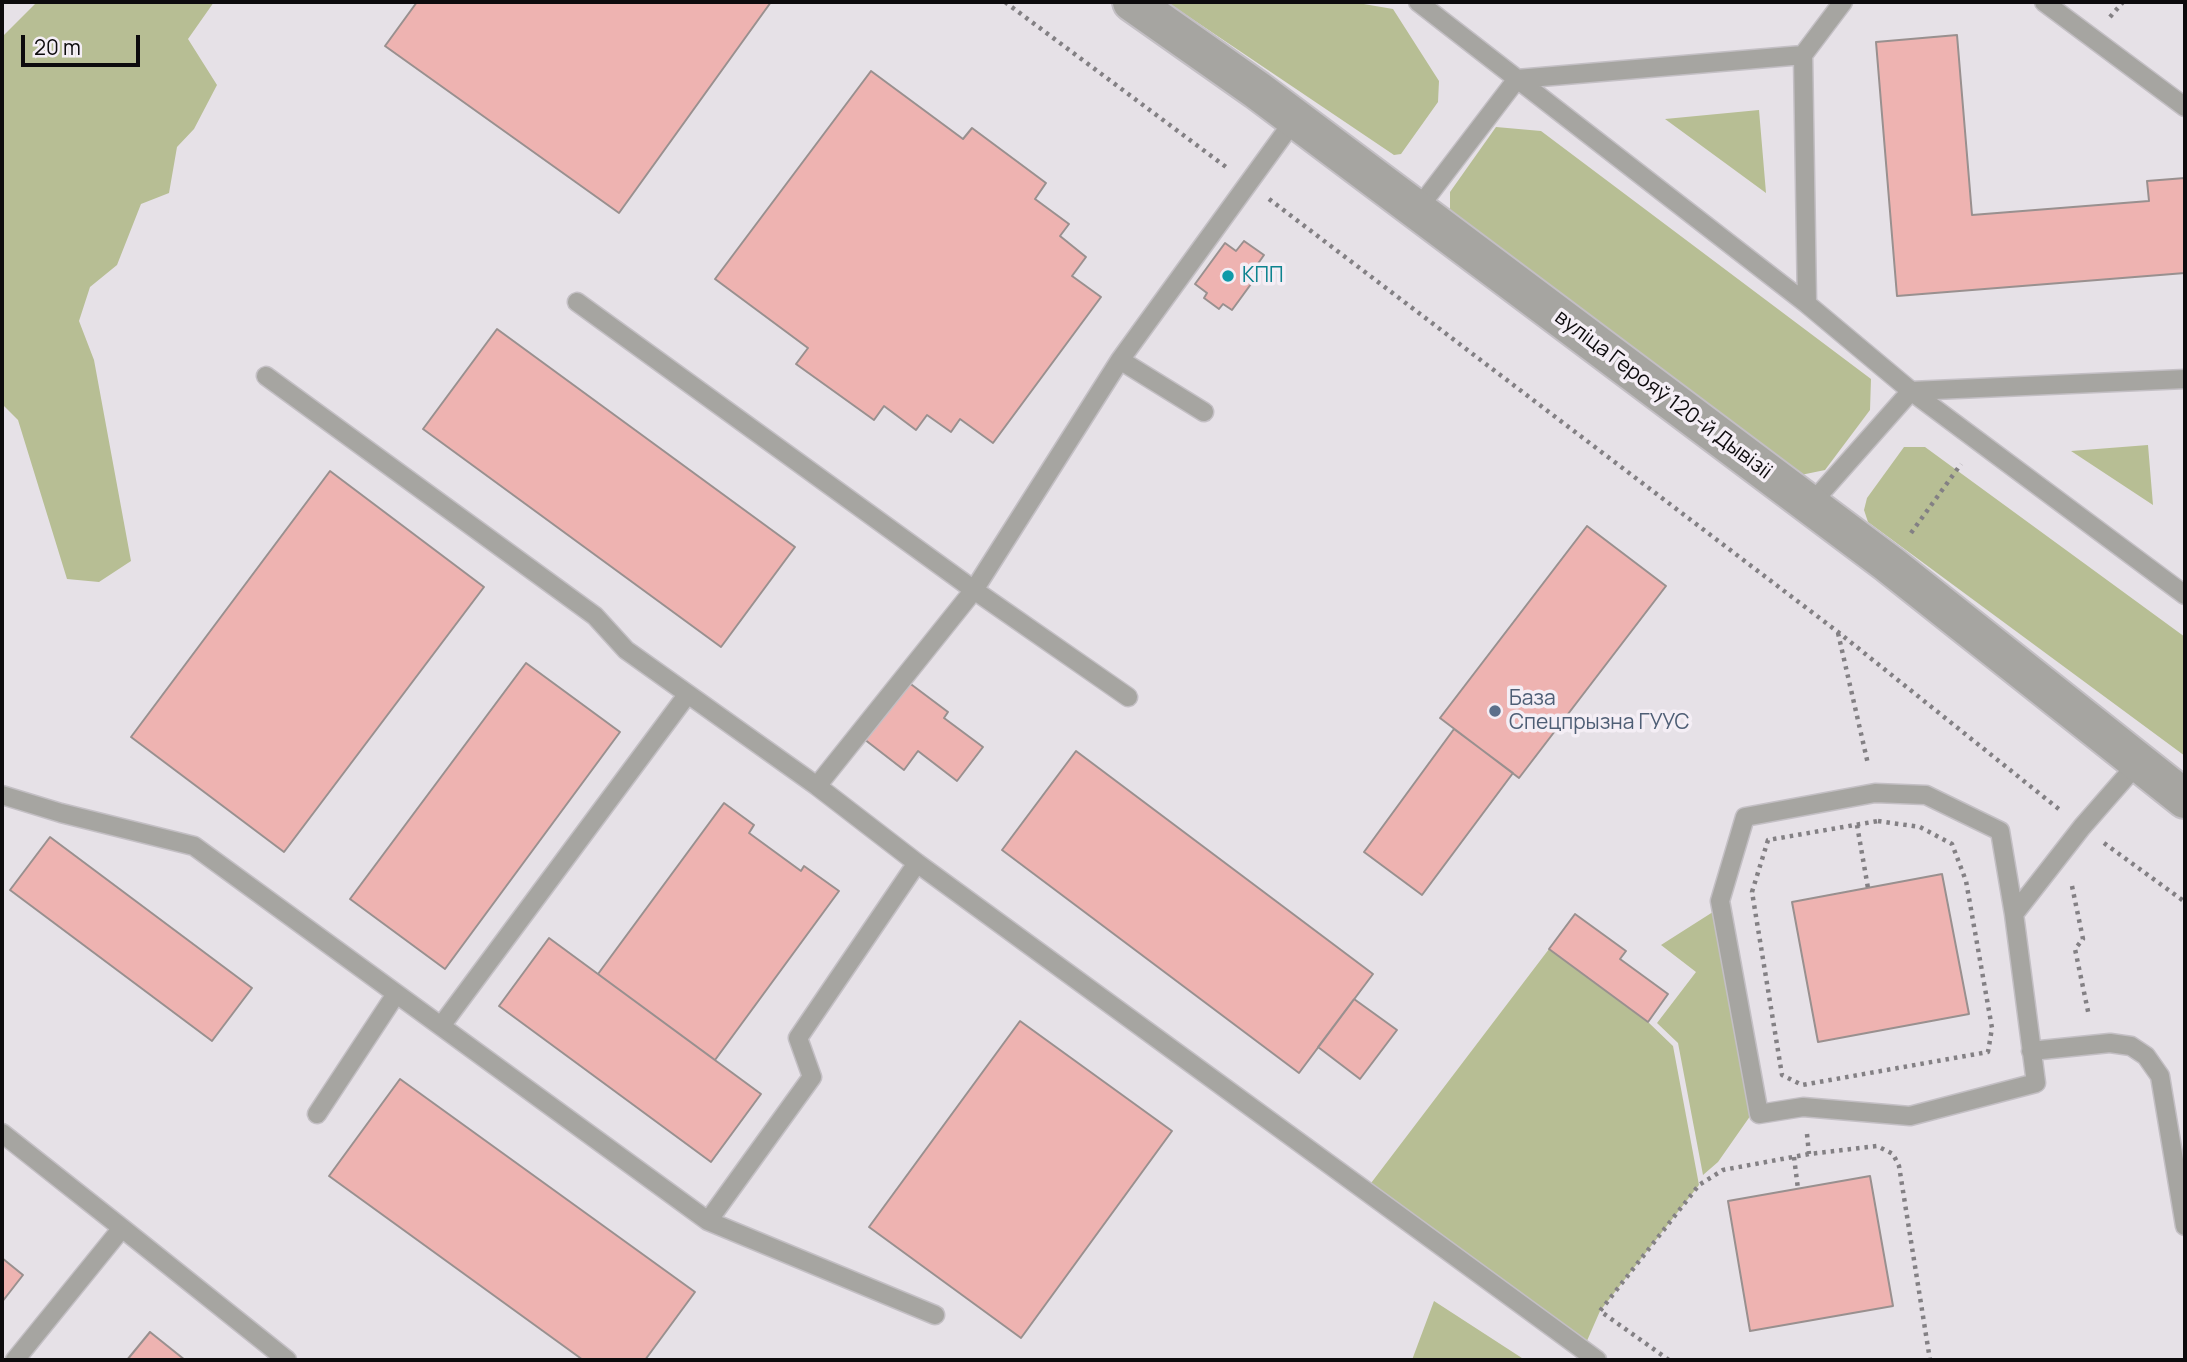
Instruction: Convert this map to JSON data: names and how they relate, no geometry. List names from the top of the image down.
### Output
{
  "streets": {
    "street": ["вуліца Герояў 120-й Дывізіі"]
  },
  "places": ["КПП", "База Спецпрызна ГУУС"],
  "scale_bar": "20 m"
}
